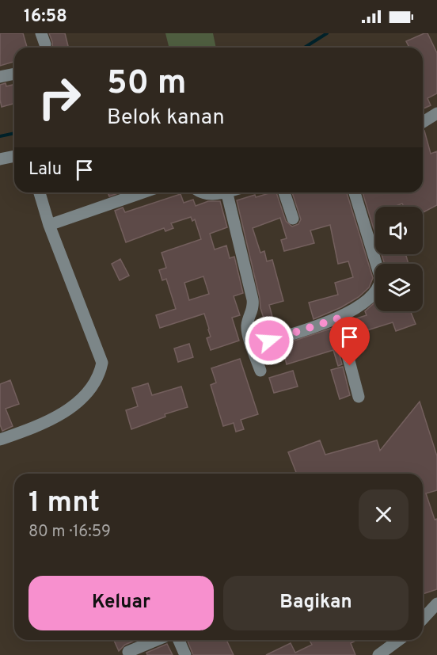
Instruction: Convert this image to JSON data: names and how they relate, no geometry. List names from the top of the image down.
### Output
{
  "page": {
    "status": "16:58",
    "turn": ["50 m", "Belok kanan"],
    "then": "Lalu",
    "heading": ["1 mnt", "80 m · 16:59"],
    "buttons": ["Keluar", "Bagikan"]
  }
}
